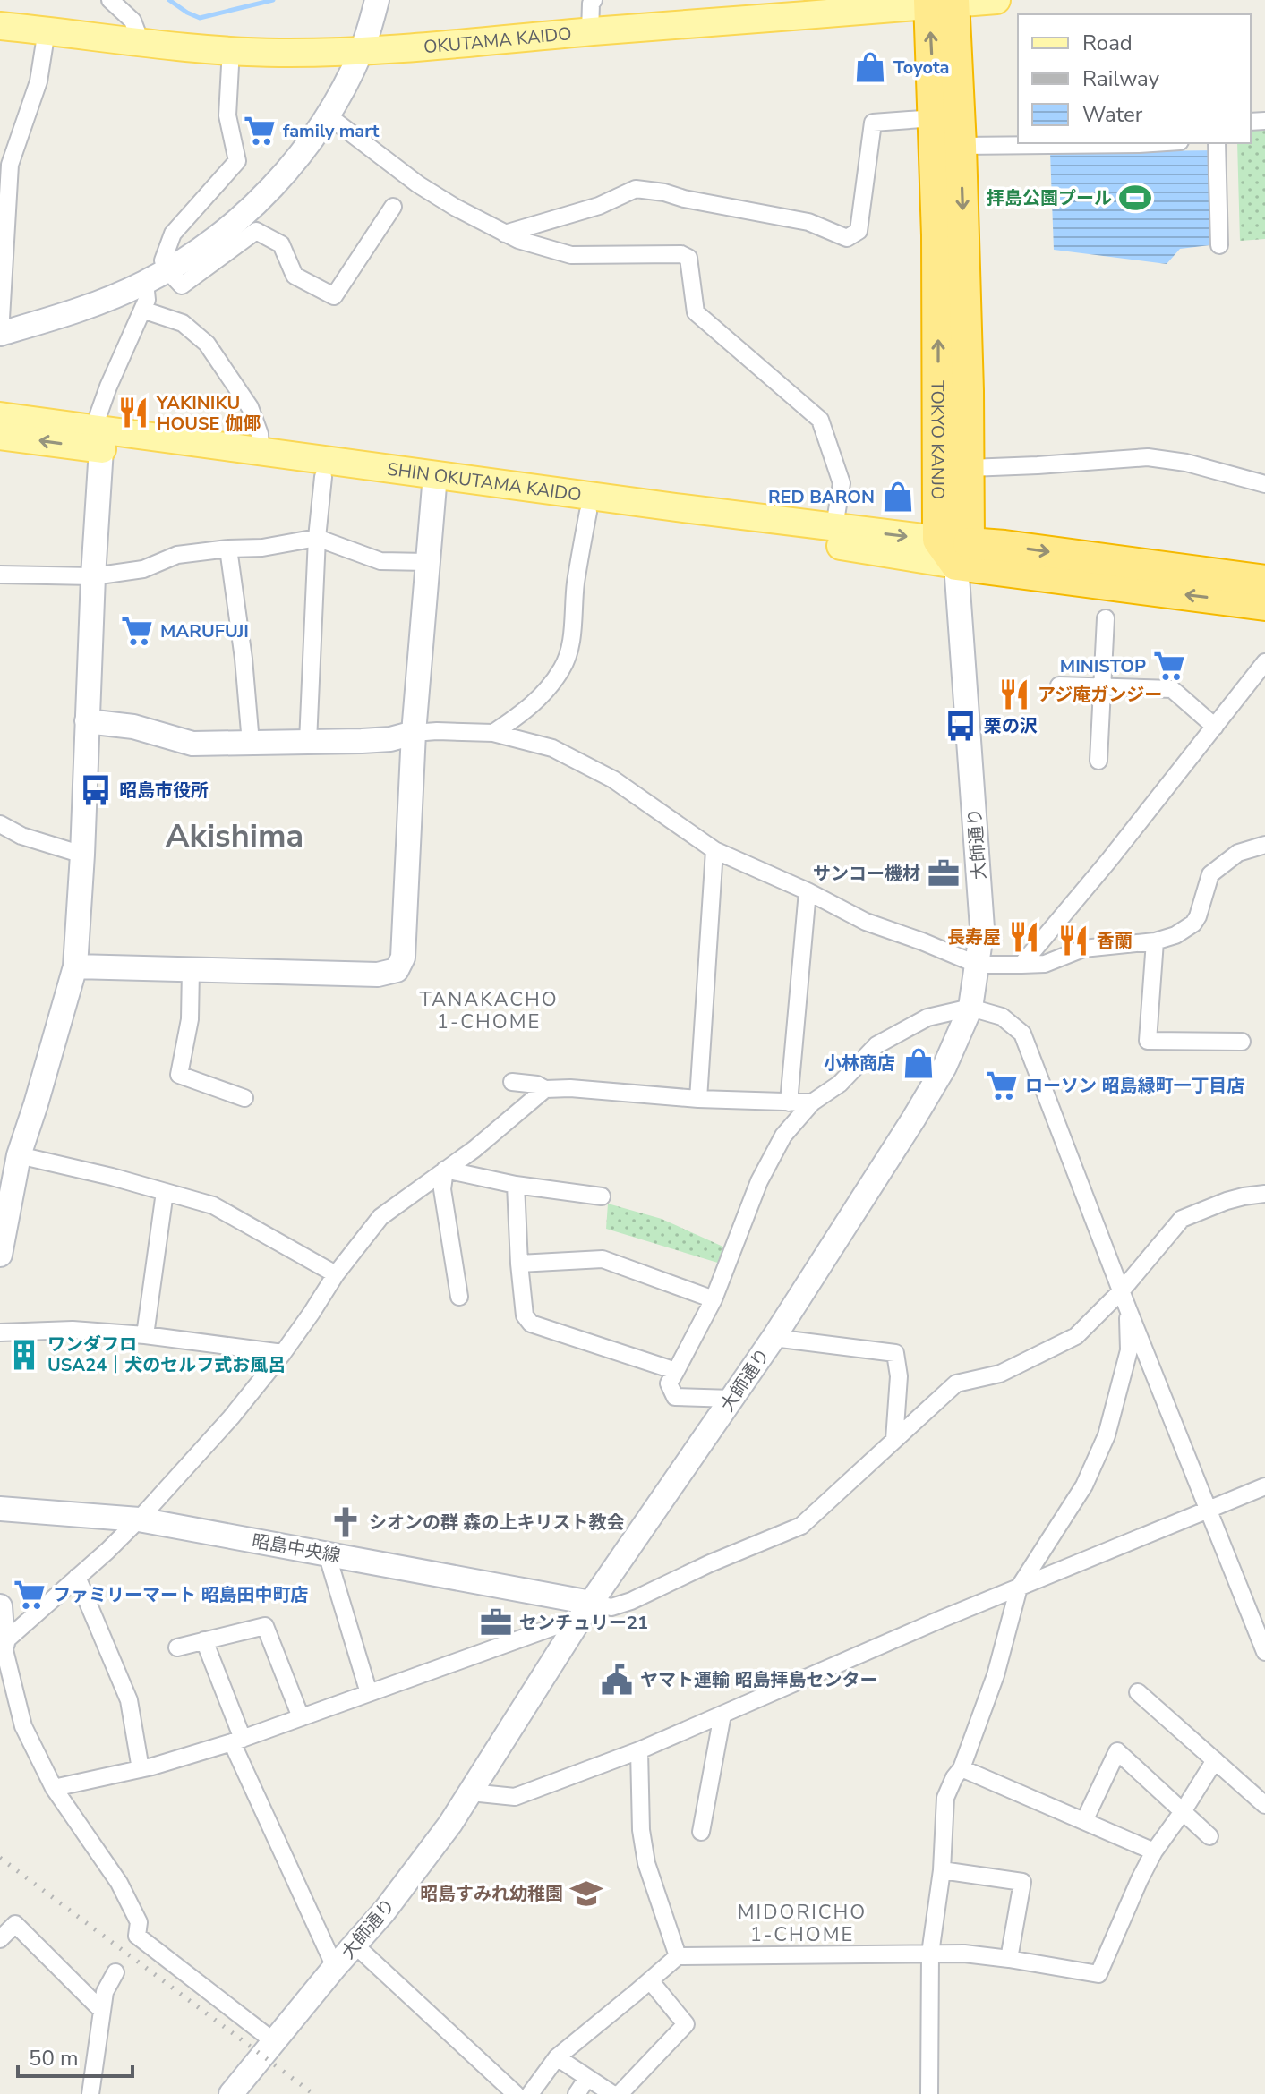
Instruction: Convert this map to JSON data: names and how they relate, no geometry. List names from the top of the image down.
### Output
{
  "streets": {
    "highway": ["TOKYO KANJO"],
    "main road": ["OKUTAMA KAIDO", "SHIN OKUTAMA KAIDO"],
    "street": ["大師通り", "昭島中央線"]
  },
  "crossings": [
    ["OKUTAMA KAIDO", "TOKYO KANJO"],
    ["TOKYO KANJO", "SHIN OKUTAMA KAIDO"],
    ["TOKYO KANJO", "大師通り"],
    ["SHIN OKUTAMA KAIDO", "大師通り"],
    ["大師通り", "昭島中央線"]
  ],
  "districts": ["Akishima", "TANAKACHO 1-CHOME", "MIDORICHO 1-CHOME"],
  "places": {
    "shop": ["Toyota", "RED BARON", "小林商店"],
    "supermarket": [
      "family mart",
      "MARUFUJI",
      "MINISTOP",
      "ローソン 昭島緑町一丁目店",
      "ファミリーマート 昭島田中町店"
    ],
    "sports": ["拝島公園プール"],
    "restaurant": [
      "YAKINIKU HOUSE 伽倻",
      "アジ庵ガンジー",
      "長寿屋",
      "香蘭"
    ],
    "bus stop": ["栗の沢", "昭島市役所"],
    "office": ["サンコー機材", "センチュリー21"],
    "building": ["ワンダフロ USA24｜犬のセルフ式お風呂"],
    "church": ["シオンの群 森の上キリスト教会"],
    "public building": ["ヤマト運輸 昭島拝島センター"],
    "school or university": ["昭島すみれ幼稚園"]
  },
  "legend": ["Road", "Railway", "Water"],
  "scale_bar": "50 m"
}
